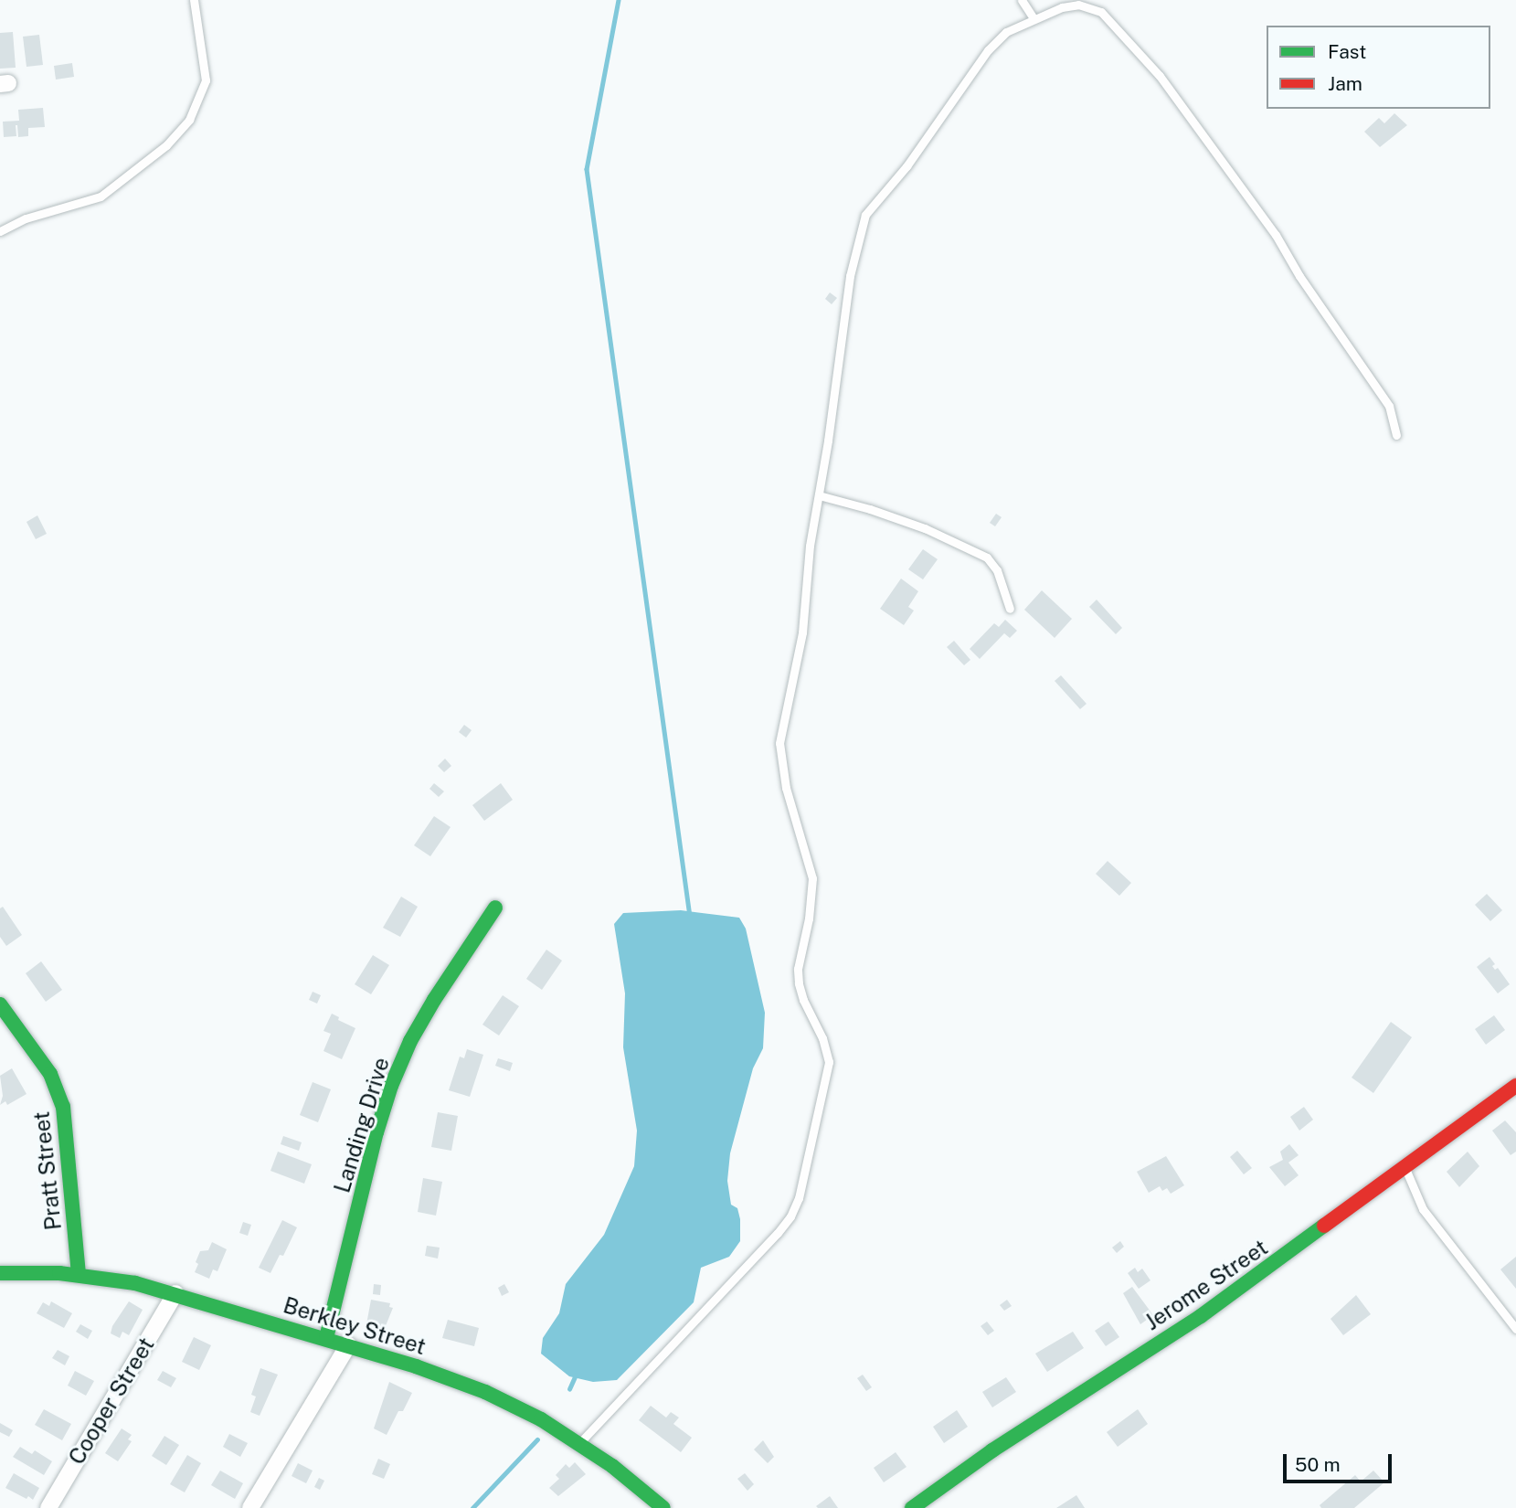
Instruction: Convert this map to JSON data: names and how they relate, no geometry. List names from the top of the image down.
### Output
{
  "streets": {
    "street": [
      "Landing Drive",
      "Pratt Street",
      "Jerome Street",
      "Berkley Street",
      "Cooper Street"
    ]
  },
  "crossings": [
    ["Landing Drive", "Berkley Street"],
    ["Pratt Street", "Berkley Street"],
    ["Berkley Street", "Cooper Street"]
  ],
  "legend": ["Fast", "Jam"],
  "scale_bar": "50 m"
}
